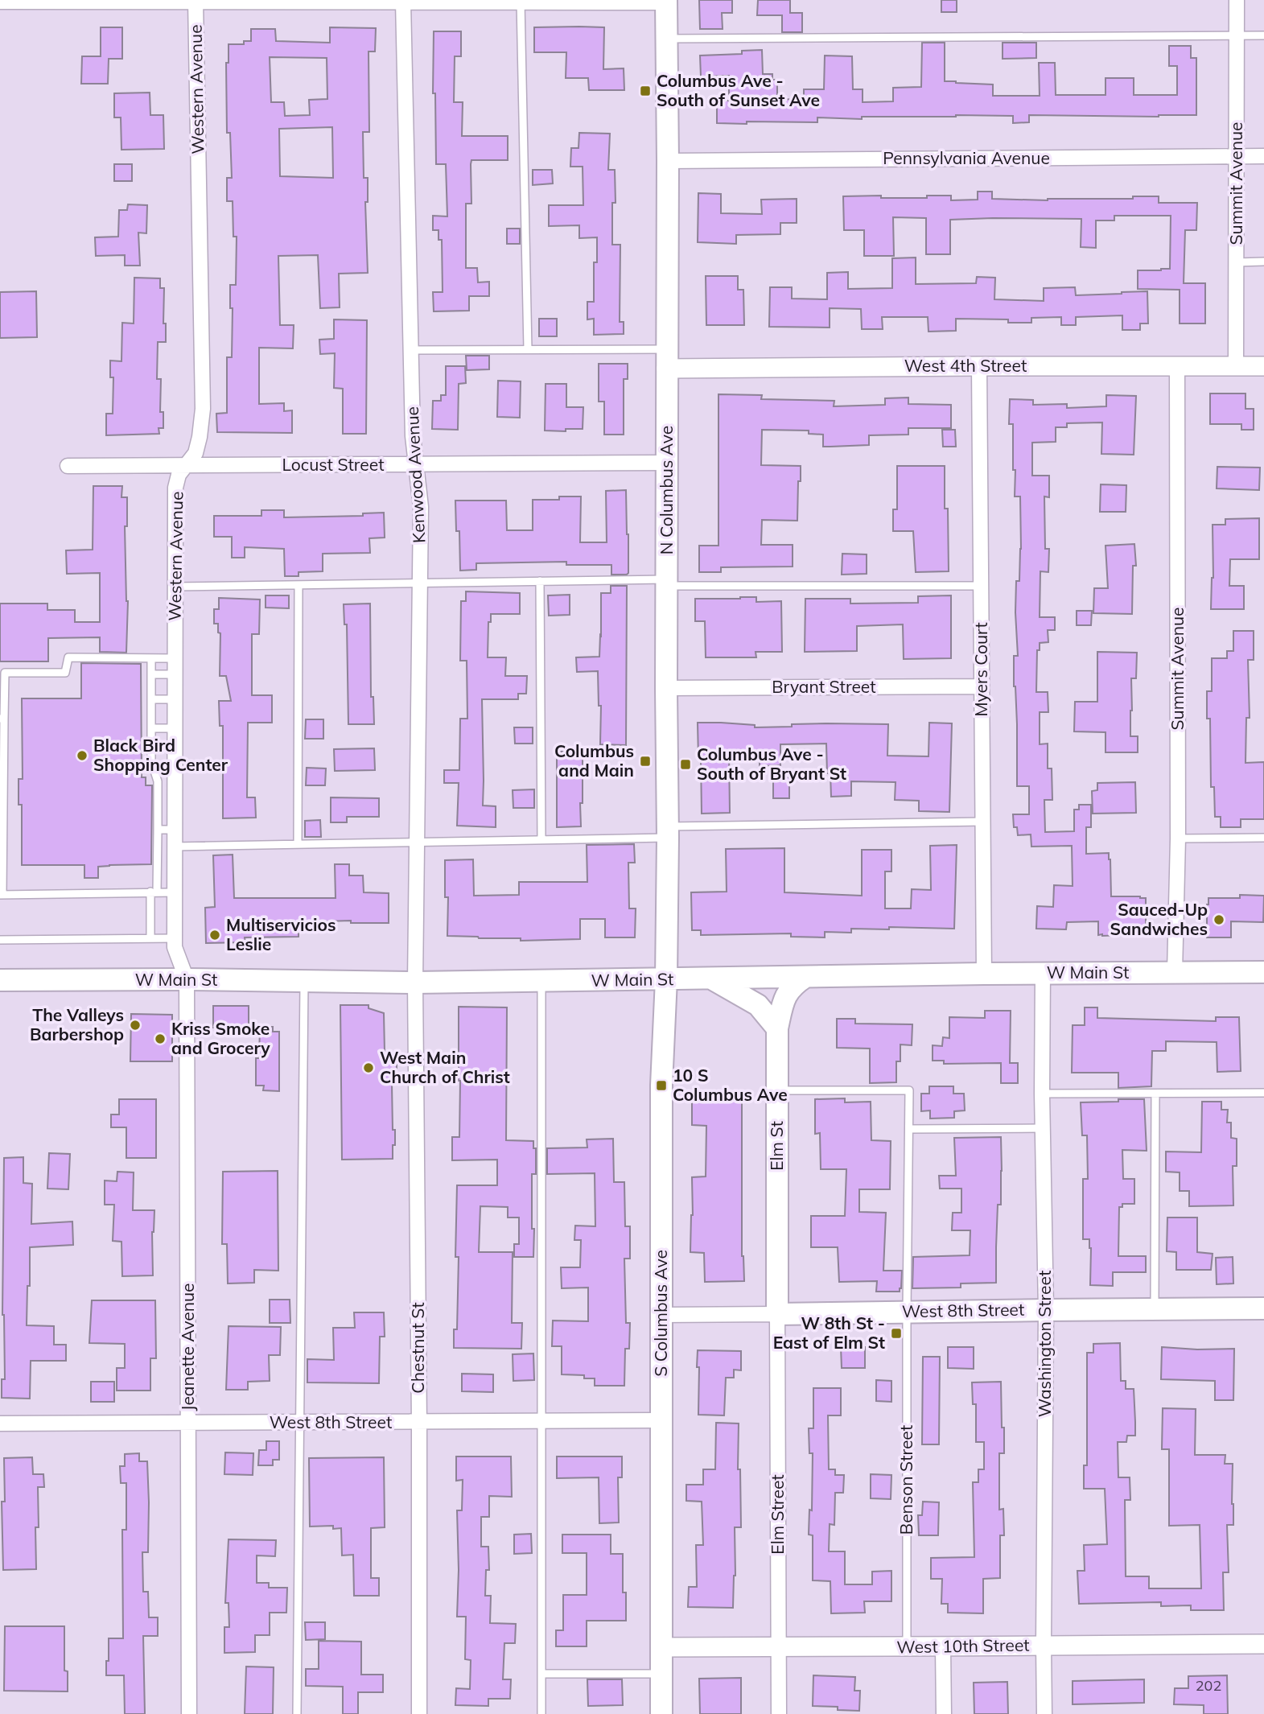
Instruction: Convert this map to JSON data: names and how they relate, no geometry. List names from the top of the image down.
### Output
{
  "streets": {
    "main road": [
      "N Columbus Ave",
      "W Main St",
      "Elm St",
      "West 8th Street",
      "S Columbus Ave"
    ],
    "street": [
      "Western Avenue",
      "Pennsylvania Avenue",
      "Summit Avenue",
      "West 4th Street",
      "Locust Street",
      "Kenwood Avenue",
      "Myers Court",
      "Bryant Street",
      "Washington Street",
      "Jeanette Avenue",
      "Chestnut St",
      "Elm Street",
      "West 10th Street"
    ],
    "lane": ["Benson Street"]
  },
  "crossings": [
    ["Western Avenue", "Locust Street"],
    ["Western Avenue", "W Main St"],
    ["Western Avenue", "Jeanette Avenue"],
    ["Pennsylvania Avenue", "Summit Avenue"],
    ["Pennsylvania Avenue", "N Columbus Ave"],
    ["Summit Avenue", "West 4th Street"],
    ["Summit Avenue", "W Main St"],
    ["West 4th Street", "N Columbus Ave"],
    ["West 4th Street", "Myers Court"],
    ["Locust Street", "Kenwood Avenue"],
    ["Locust Street", "N Columbus Ave"],
    ["Kenwood Avenue", "W Main St"],
    ["Kenwood Avenue", "Chestnut St"],
    ["N Columbus Ave", "Bryant Street"],
    ["N Columbus Ave", "W Main St"],
    ["N Columbus Ave", "S Columbus Ave"],
    ["Myers Court", "Bryant Street"],
    ["Myers Court", "W Main St"],
    ["W Main St", "Elm St"],
    ["W Main St", "S Columbus Ave"],
    ["W Main St", "Washington Street"],
    ["W Main St", "Jeanette Avenue"],
    ["W Main St", "Chestnut St"],
    ["Elm St", "West 8th Street"],
    ["Elm St", "Benson Street"],
    ["Elm St", "Elm Street"],
    ["West 8th Street", "S Columbus Ave"],
    ["West 8th Street", "Washington Street"],
    ["West 8th Street", "Jeanette Avenue"],
    ["West 8th Street", "Chestnut St"],
    ["West 8th Street", "Benson Street"],
    ["West 8th Street", "Elm Street"],
    ["S Columbus Ave", "West 10th Street"],
    ["Washington Street", "West 10th Street"],
    ["Benson Street", "West 10th Street"],
    ["Elm Street", "West 10th Street"]
  ],
  "places": {
    "transit": [
      "Columbus Ave - South of Sunset Ave",
      "Columbus and Main",
      "Columbus Ave - South of Bryant St",
      "10 S Columbus Ave",
      "W 8th St - East of Elm St"
    ],
    "other": [
      "Black Bird Shopping Center",
      "Sauced-Up Sandwiches",
      "Multiservicios Leslie",
      "The Valleys Barbershop",
      "Kriss Smoke and Grocery",
      "West Main Church of Christ"
    ]
  },
  "house_numbers": ["202"]
}
